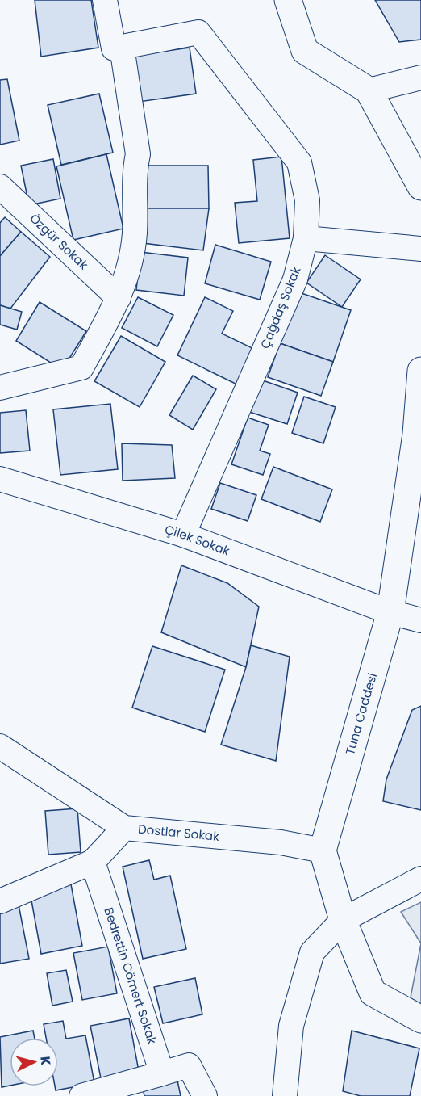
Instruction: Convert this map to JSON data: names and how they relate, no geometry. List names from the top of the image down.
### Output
{
  "streets": {
    "street": [
      "Özgür Sokak",
      "Çağdaş Sokak",
      "Çilek Sokak",
      "Tuna Caddesi",
      "Dostlar Sokak",
      "Bedrettin Cömert Sokak"
    ]
  },
  "crossings": [
    ["Çağdaş Sokak", "Çilek Sokak"],
    ["Çilek Sokak", "Tuna Caddesi"],
    ["Tuna Caddesi", "Dostlar Sokak"]
  ],
  "north": "right"
}
